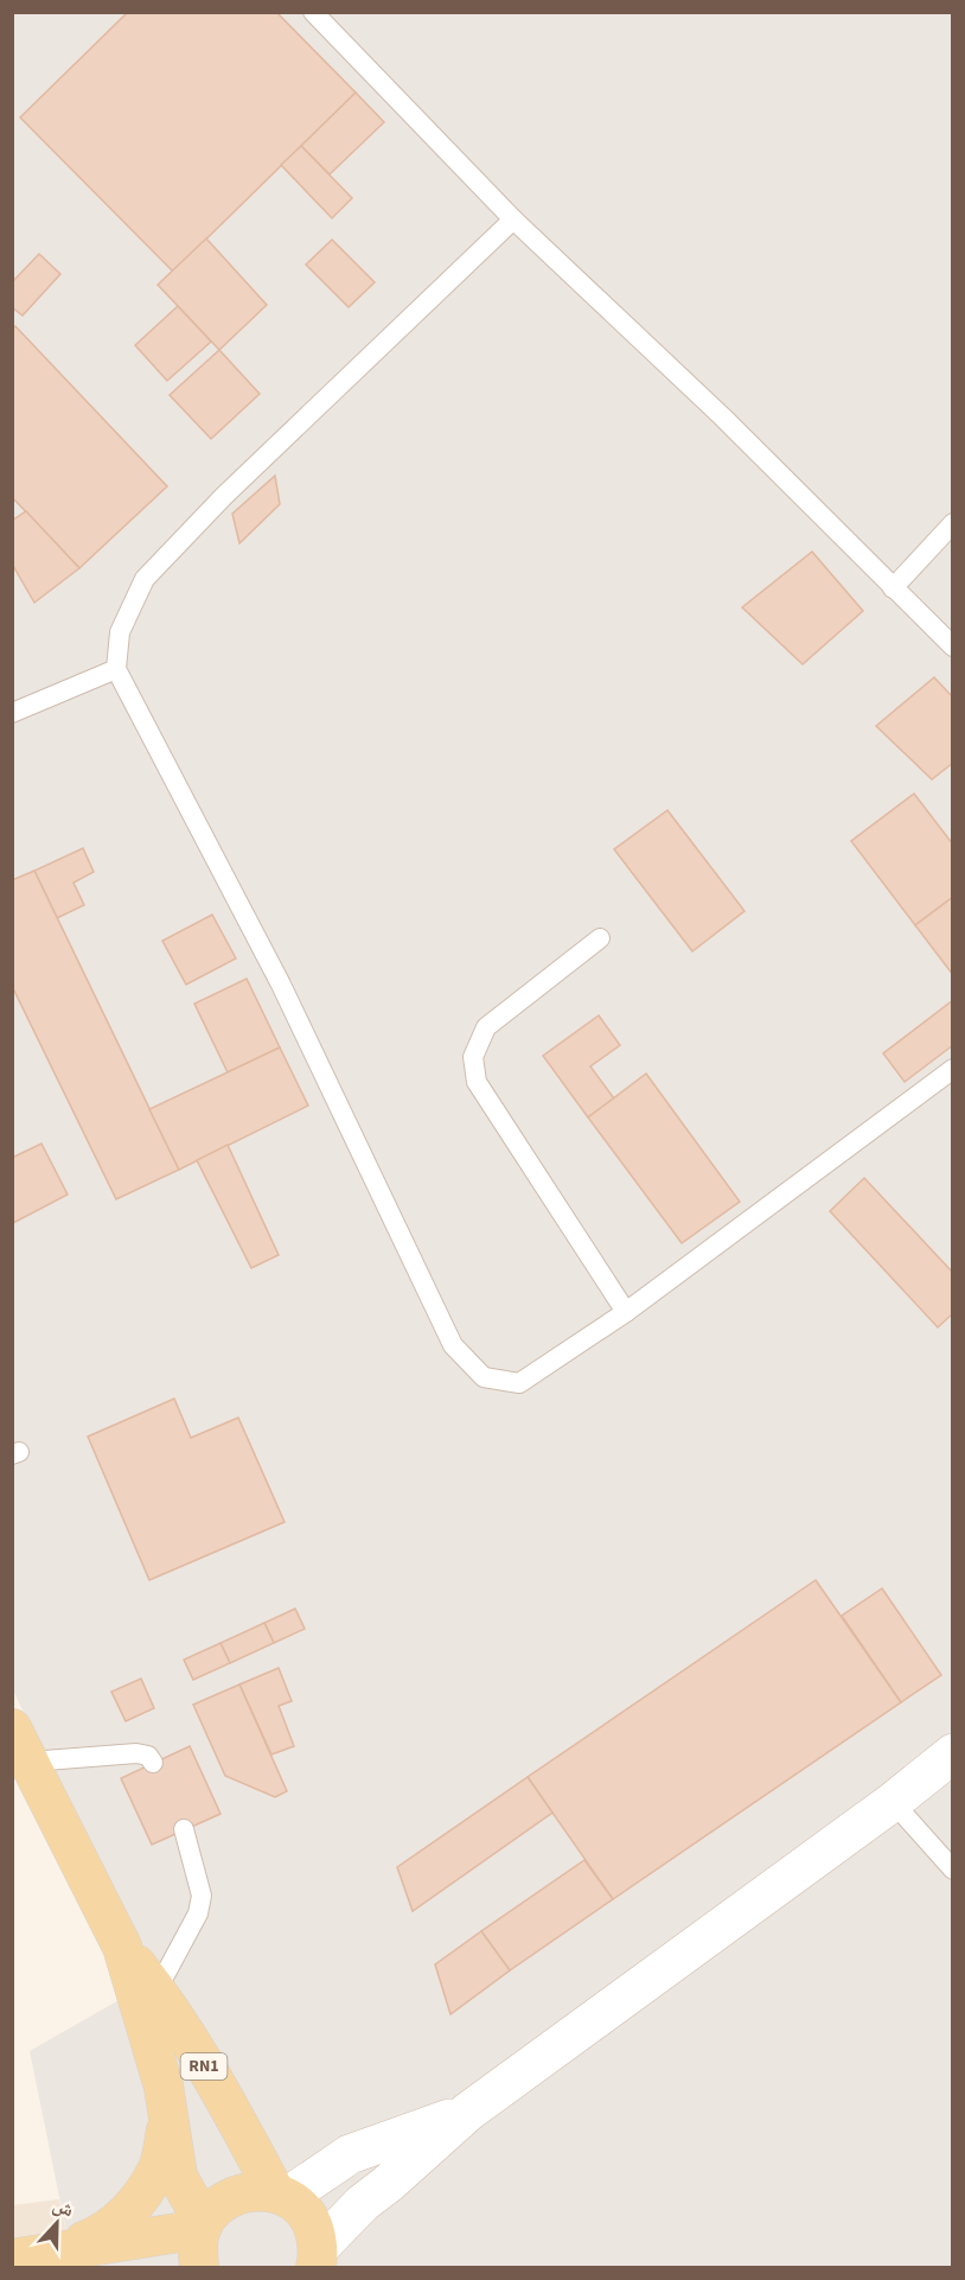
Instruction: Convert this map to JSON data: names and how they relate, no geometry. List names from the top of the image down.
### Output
{
  "streets": {
    "main road": ["RN1"]
  },
  "north": "top"
}
